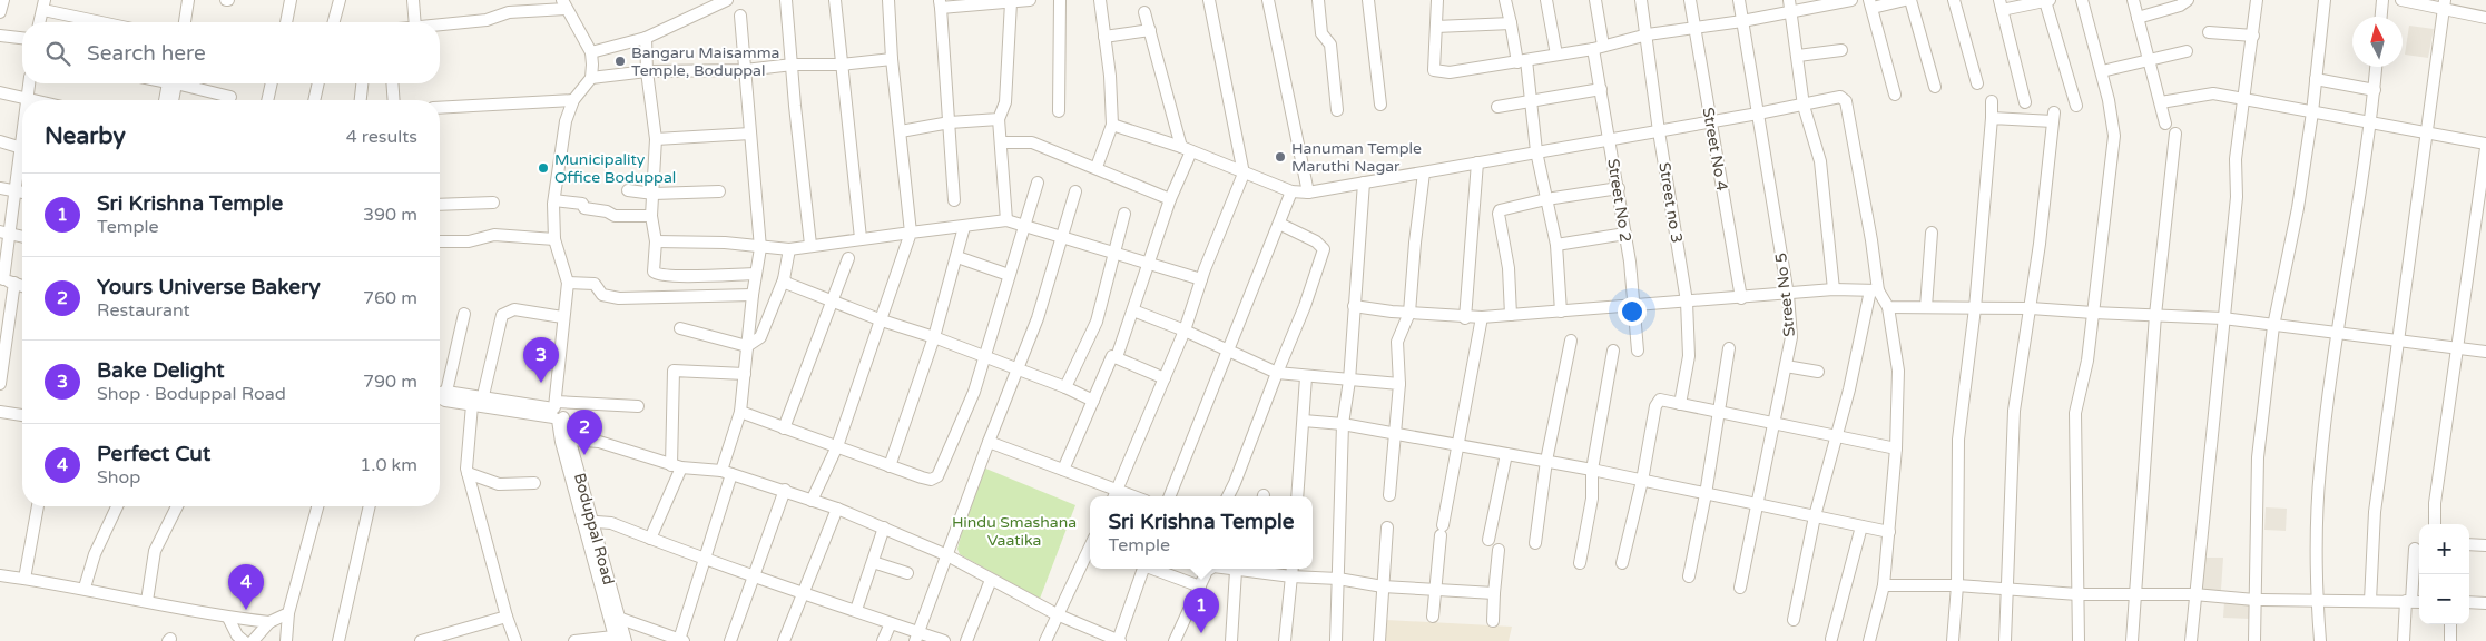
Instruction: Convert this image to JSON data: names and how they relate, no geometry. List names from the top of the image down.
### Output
{
  "streets": {
    "street": [
      "Street No 4",
      "Street No 2",
      "Street no 3",
      "Street No 5",
      "Boduppal Road"
    ]
  },
  "parks": ["Hindu Smashana Vaatika"],
  "places": ["Bangaru Maisamma Temple, Boduppal", "Hanuman Temple Maruthi Nagar", "Municipality Office Boduppal"],
  "north": "top",
  "page": {
    "search": "Search here",
    "heading": ["Nearby", "4 results"],
    "list": [
      {
        "mark": "1",
        "name": "Sri Krishna Temple",
        "note": "Temple",
        "value": "390 m"
      },
      {
        "mark": "2",
        "name": "Yours Universe Bakery",
        "note": "Restaurant",
        "value": "760 m"
      },
      {
        "mark": "3",
        "name": "Bake Delight",
        "note": "Shop · Boduppal Road",
        "value": "790 m"
      },
      {
        "mark": "4",
        "name": "Perfect Cut",
        "note": "Shop",
        "value": "1.0 km"
      }
    ],
    "pins": [
      "3",
      "2",
      "4",
      "1"
    ],
    "popup": ["Sri Krishna Temple", "Temple"],
    "map_buttons": ["+", "−"]
  }
}
